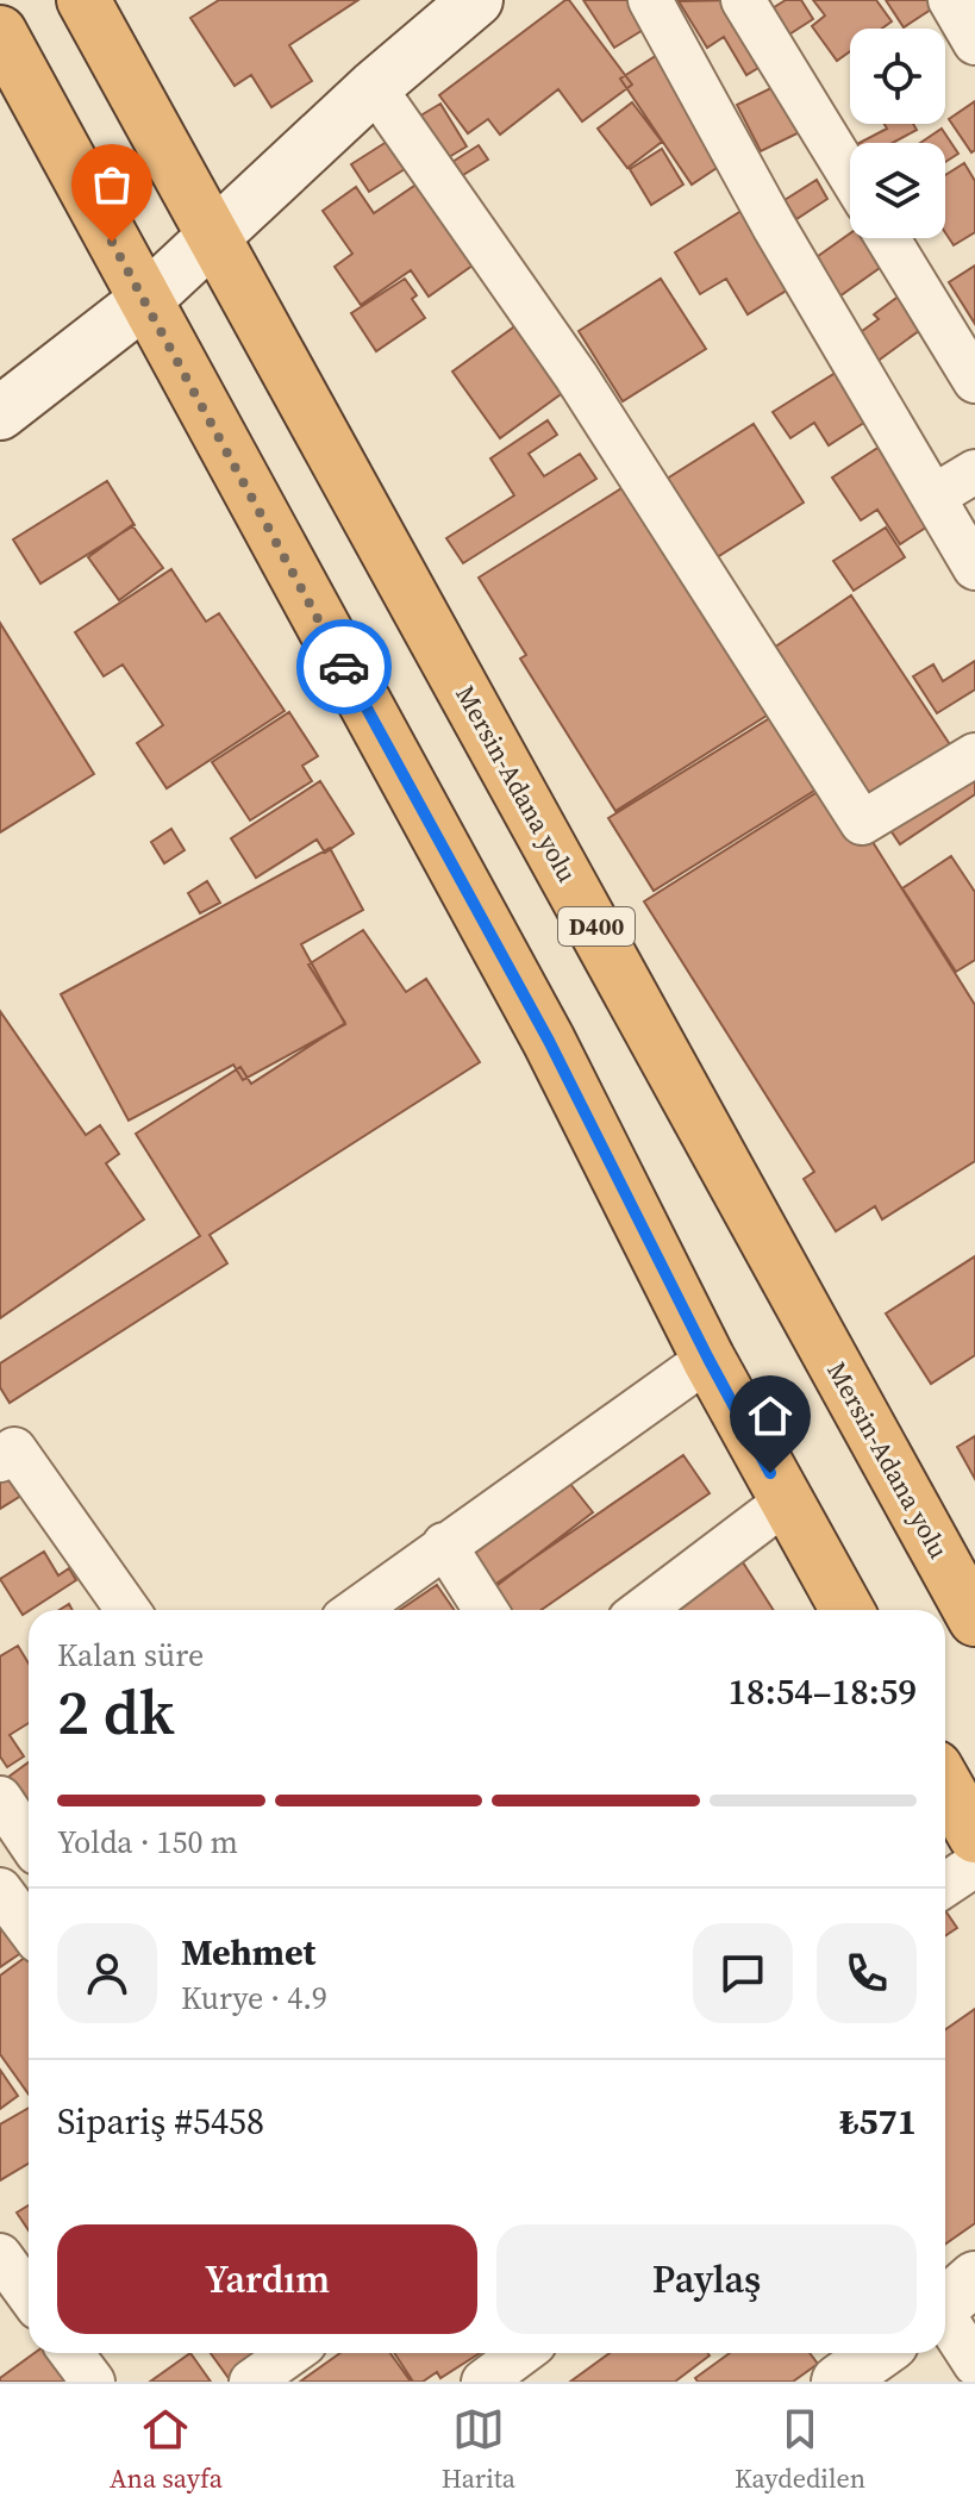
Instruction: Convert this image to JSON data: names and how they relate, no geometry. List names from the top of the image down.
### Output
{
  "streets": {
    "highway": ["Mersin-Adana yolu", "D400"]
  },
  "page": {
    "heading": ["2 dk", "Kalan süre", "18:54–18:59"],
    "panel": [
      "Mehmet",
      "Kurye · 4.9",
      "Sipariş #5458",
      "₺571"
    ],
    "bar": "Yolda · 150 m",
    "buttons": ["Yardım", "Paylaş"],
    "tabs": ["Ana sayfa", "Harita", "Kaydedilen"]
  }
}
